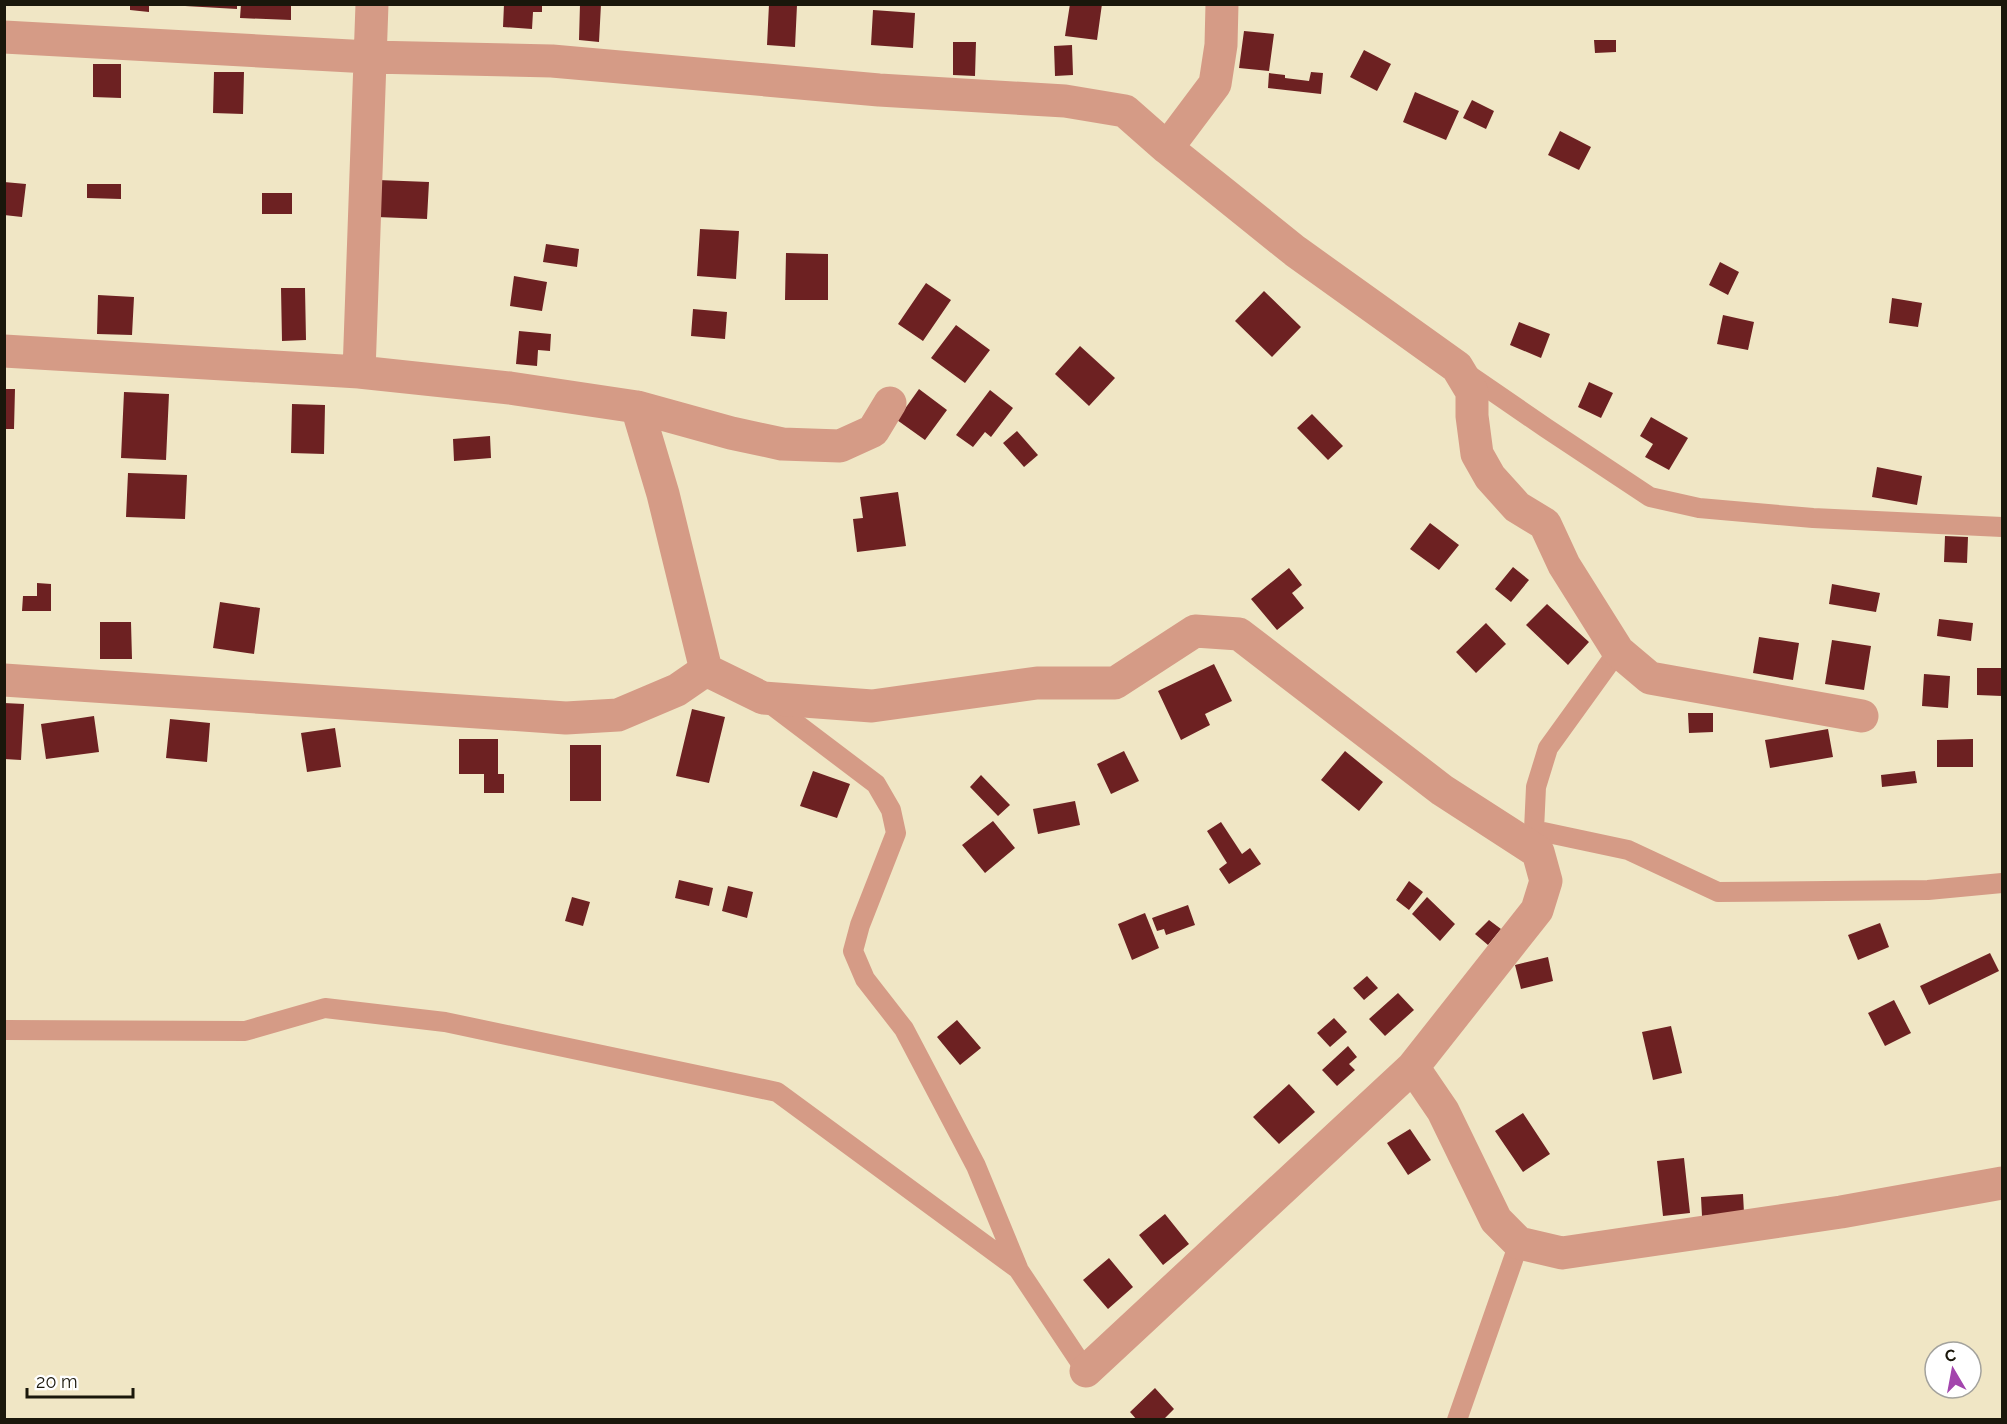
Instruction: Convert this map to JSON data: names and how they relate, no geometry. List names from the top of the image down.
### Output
{
  "scale_bar": "20 m",
  "north": "top"
}
